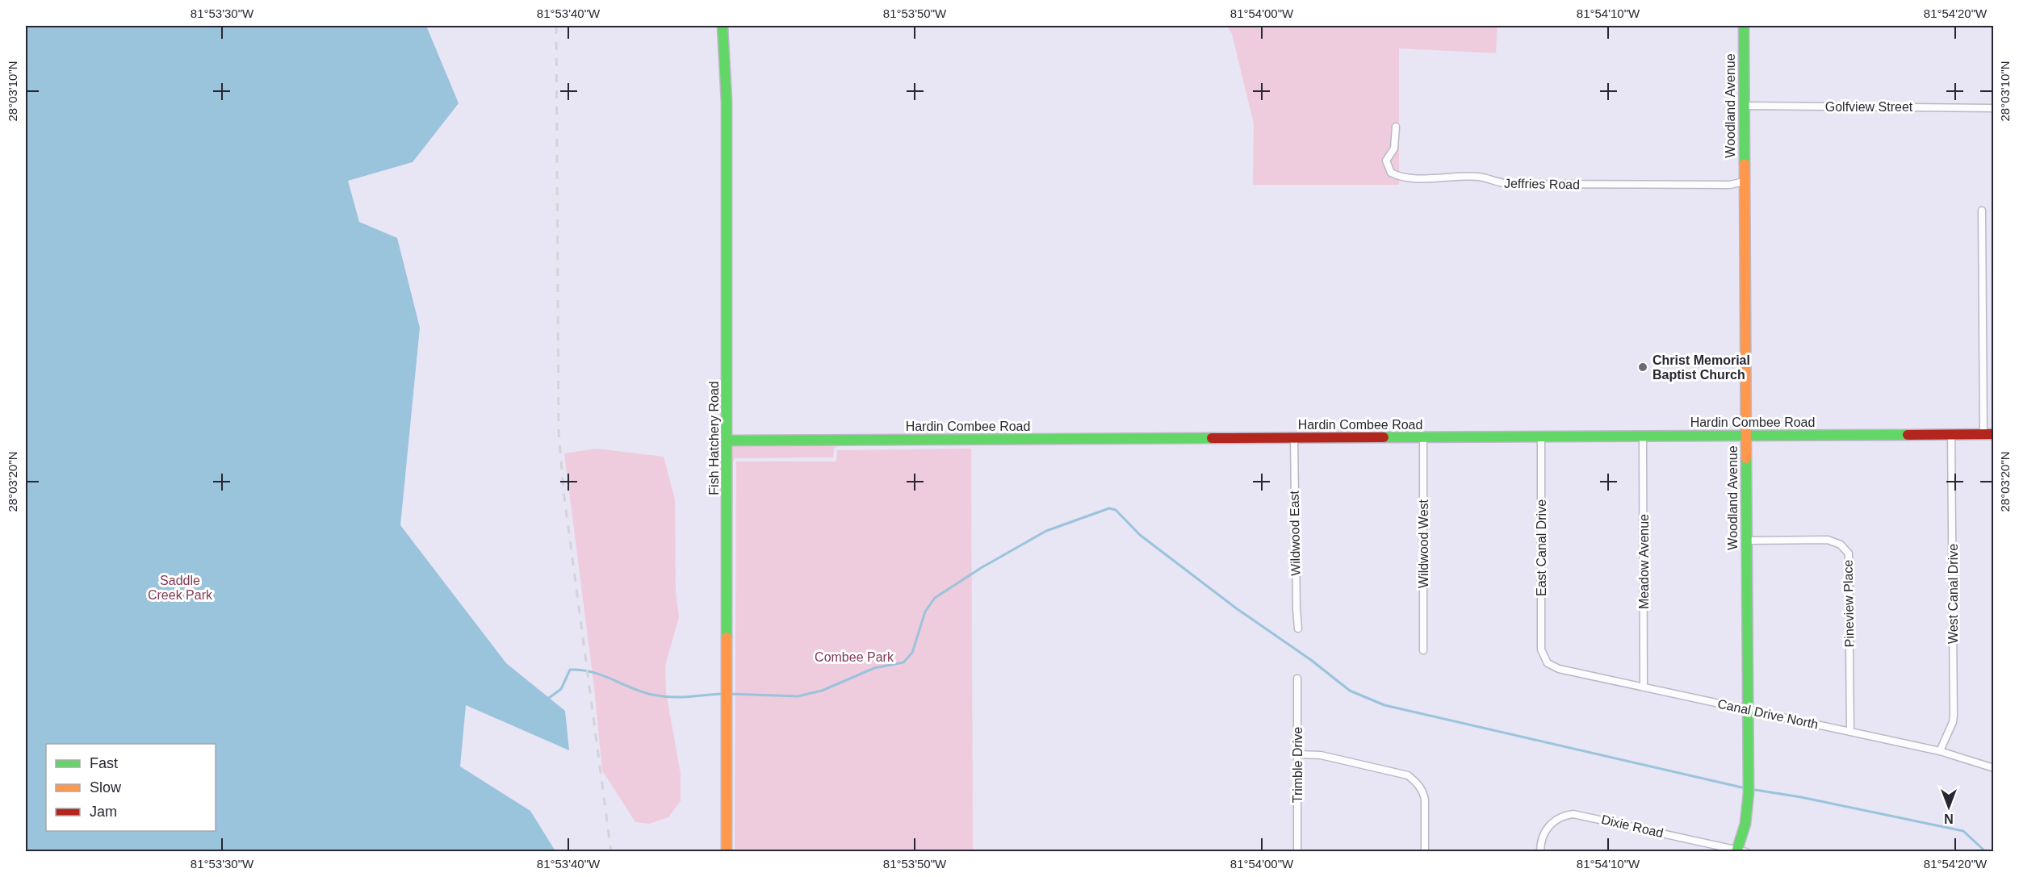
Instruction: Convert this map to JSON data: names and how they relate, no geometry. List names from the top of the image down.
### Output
{
  "streets": {
    "street": [
      "Woodland Avenue",
      "Golfview Street",
      "Jeffries Road",
      "Hardin Combee Road",
      "Fish Hatchery Road",
      "Wildwood East",
      "Wildwood West",
      "East Canal Drive",
      "Meadow Avenue",
      "West Canal Drive",
      "Pineview Place",
      "Canal Drive North",
      "Trimble Drive",
      "Dixie Road"
    ]
  },
  "crossings": [
    ["Woodland Avenue", "Golfview Street"],
    ["Woodland Avenue", "Jeffries Road"],
    ["Woodland Avenue", "Hardin Combee Road"],
    ["Woodland Avenue", "Pineview Place"],
    ["Woodland Avenue", "Canal Drive North"],
    ["Woodland Avenue", "Dixie Road"],
    ["Hardin Combee Road", "Fish Hatchery Road"],
    ["Hardin Combee Road", "Wildwood East"],
    ["Hardin Combee Road", "Wildwood West"],
    ["Hardin Combee Road", "East Canal Drive"],
    ["Hardin Combee Road", "Meadow Avenue"],
    ["Hardin Combee Road", "West Canal Drive"],
    ["East Canal Drive", "Canal Drive North"],
    ["Meadow Avenue", "Canal Drive North"],
    ["West Canal Drive", "Canal Drive North"],
    ["Pineview Place", "Canal Drive North"]
  ],
  "parks": ["Saddle Creek Park", "Combee Park"],
  "places": ["Christ Memorial Baptist Church"],
  "legend": ["Fast", "Slow", "Jam"],
  "north": "bottom",
  "coordinates": [
    "81°53'30\"W",
    "81°53'40\"W",
    "81°53'50\"W",
    "81°54'00\"W",
    "81°54'10\"W",
    "81°54'20\"W",
    "28°03'10\"N",
    "28°03'20\"N"
  ]
}
